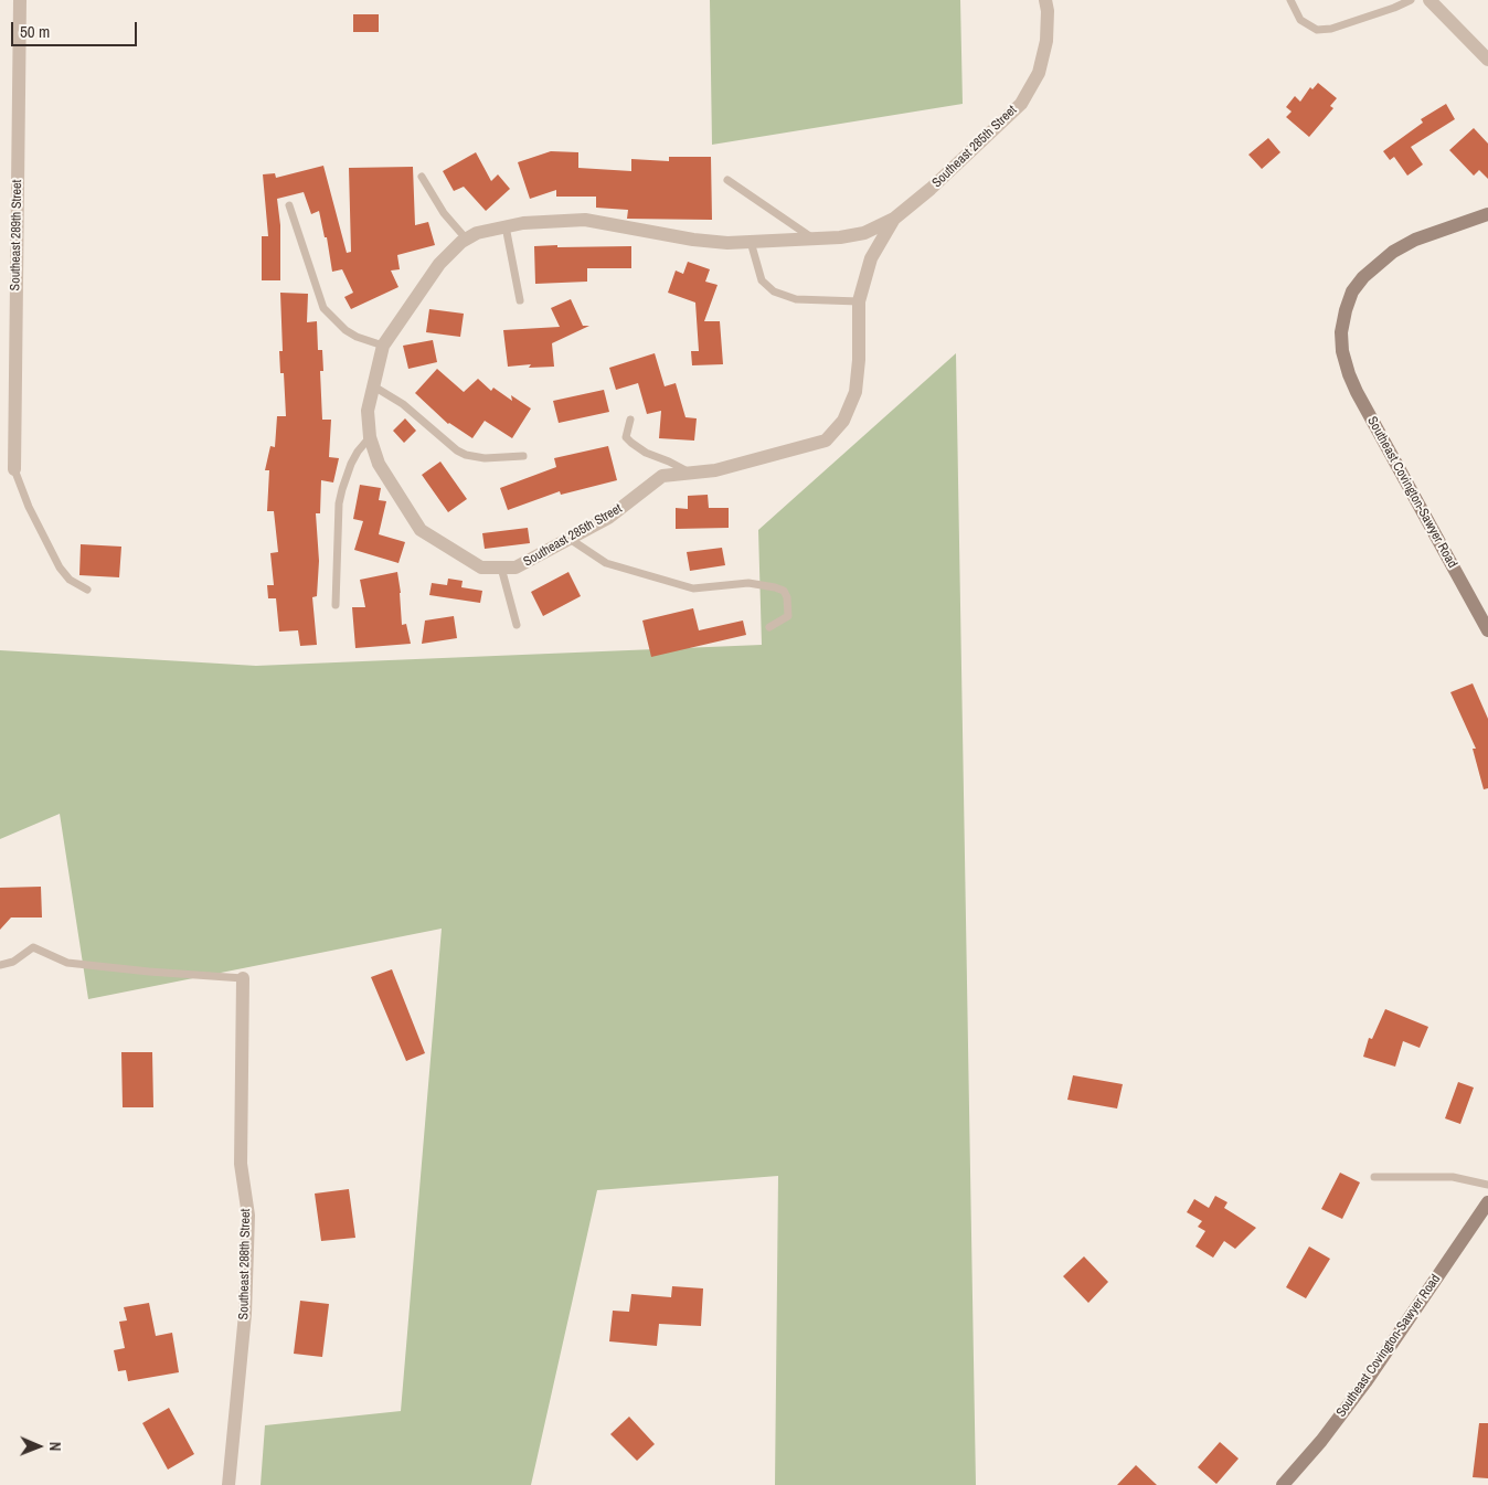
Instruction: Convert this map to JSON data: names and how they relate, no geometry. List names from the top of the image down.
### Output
{
  "streets": {
    "street": [
      "Southeast 285th Street",
      "Southeast 289th Street",
      "Southeast Covington-Sawyer Road",
      "Southeast 288th Street"
    ]
  },
  "scale_bar": "50 m",
  "north": "right"
}
